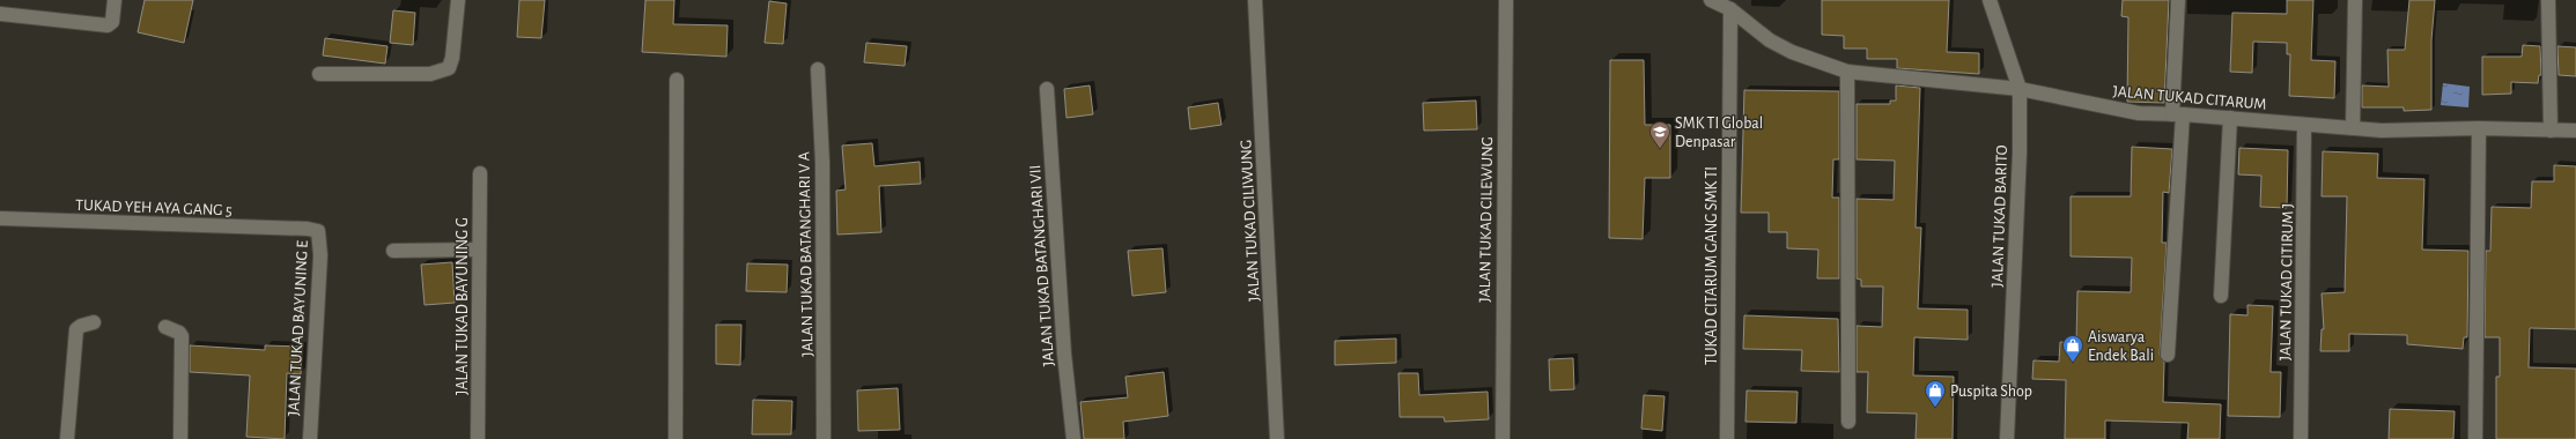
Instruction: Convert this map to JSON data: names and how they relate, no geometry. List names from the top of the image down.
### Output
{
  "streets": {
    "street": [
      "JALAN TUKAD CITARUM",
      "TUKAD YEH AYA GANG 5",
      "JALAN TUKAD BARITO",
      "JALAN TUKAD CILEWUNG",
      "JALAN TUKAD CILIWUNG",
      "JALAN TUKAD BATANGHARI V A",
      "JALAN TUKAD BATANGHARI VII",
      "TUKAD CITARUM GANG SMK TI",
      "JALAN TUKAD CITIRUM J",
      "JALAN TUKAD BAYUNING G",
      "JALAN TUKAD BAYUNING E"
    ]
  },
  "crossings": [
    ["JALAN TUKAD CITARUM", "JALAN TUKAD BARITO"],
    ["JALAN TUKAD CITARUM", "TUKAD CITARUM GANG SMK TI"],
    ["JALAN TUKAD CITARUM", "JALAN TUKAD CITIRUM J"],
    ["TUKAD YEH AYA GANG 5", "JALAN TUKAD BAYUNING E"]
  ],
  "places": {
    "school or university": ["SMK TI Global Denpasar"],
    "shop": ["Aiswarya Endek Bali", "Puspita Shop"]
  }
}
